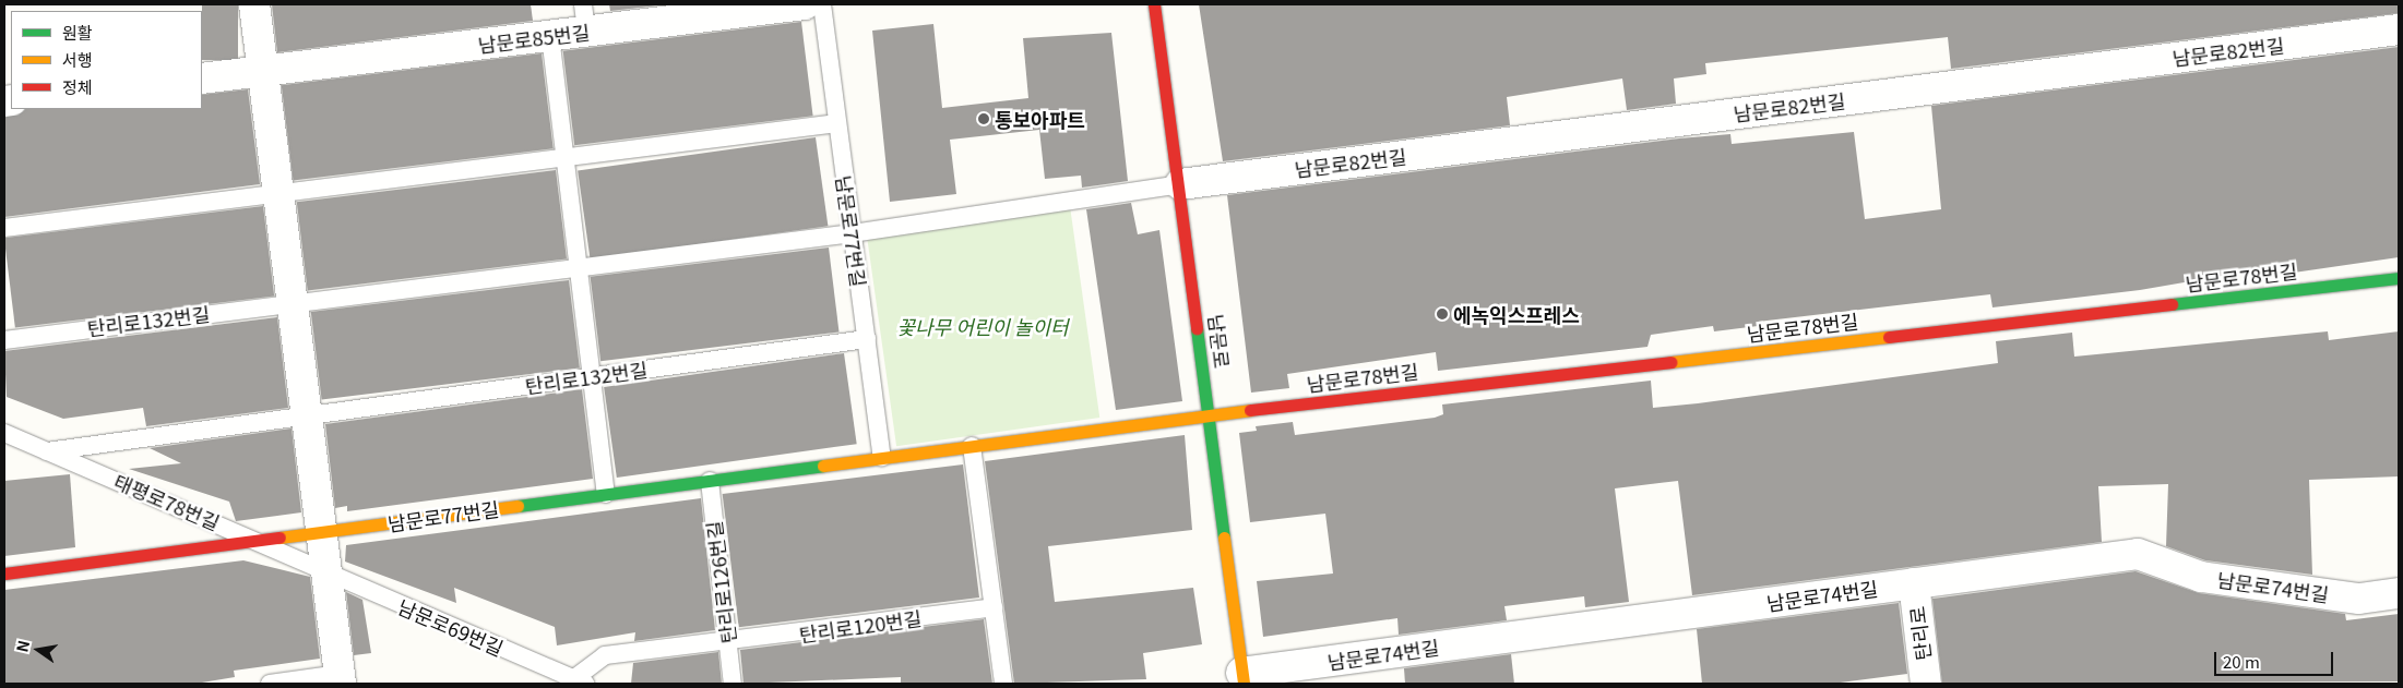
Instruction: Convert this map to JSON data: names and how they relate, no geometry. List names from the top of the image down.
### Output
{
  "streets": {
    "street": [
      "남문로85번길",
      "남문로82번길",
      "남문로77번길",
      "남문로78번길",
      "남문로",
      "남문로74번길",
      "탄리로"
    ],
    "lane": [
      "탄리로132번길",
      "태평로78번길",
      "탄리로126번길",
      "탄리로120번길",
      "남문로69번길"
    ]
  },
  "crossings": [
    ["남문로82번길", "탄리로132번길"],
    ["남문로82번길", "남문로"],
    ["남문로77번길", "남문로78번길"],
    ["남문로77번길", "탄리로132번길"],
    ["남문로77번길", "남문로"],
    ["남문로77번길", "태평로78번길"],
    ["남문로77번길", "탄리로126번길"],
    ["남문로78번길", "남문로"],
    ["탄리로132번길", "남문로"],
    ["탄리로132번길", "태평로78번길"],
    ["남문로", "남문로74번길"],
    ["태평로78번길", "남문로69번길"],
    ["탄리로126번길", "탄리로120번길"],
    ["탄리로126번길", "남문로69번길"],
    ["남문로74번길", "탄리로"],
    ["탄리로120번길", "남문로69번길"]
  ],
  "parks": ["꽃나무 어린이 놀이터"],
  "places": ["통보아파트", "에녹익스프레스"],
  "legend": ["원활", "서행", "정체"],
  "scale_bar": "20 m",
  "north": "left"
}
